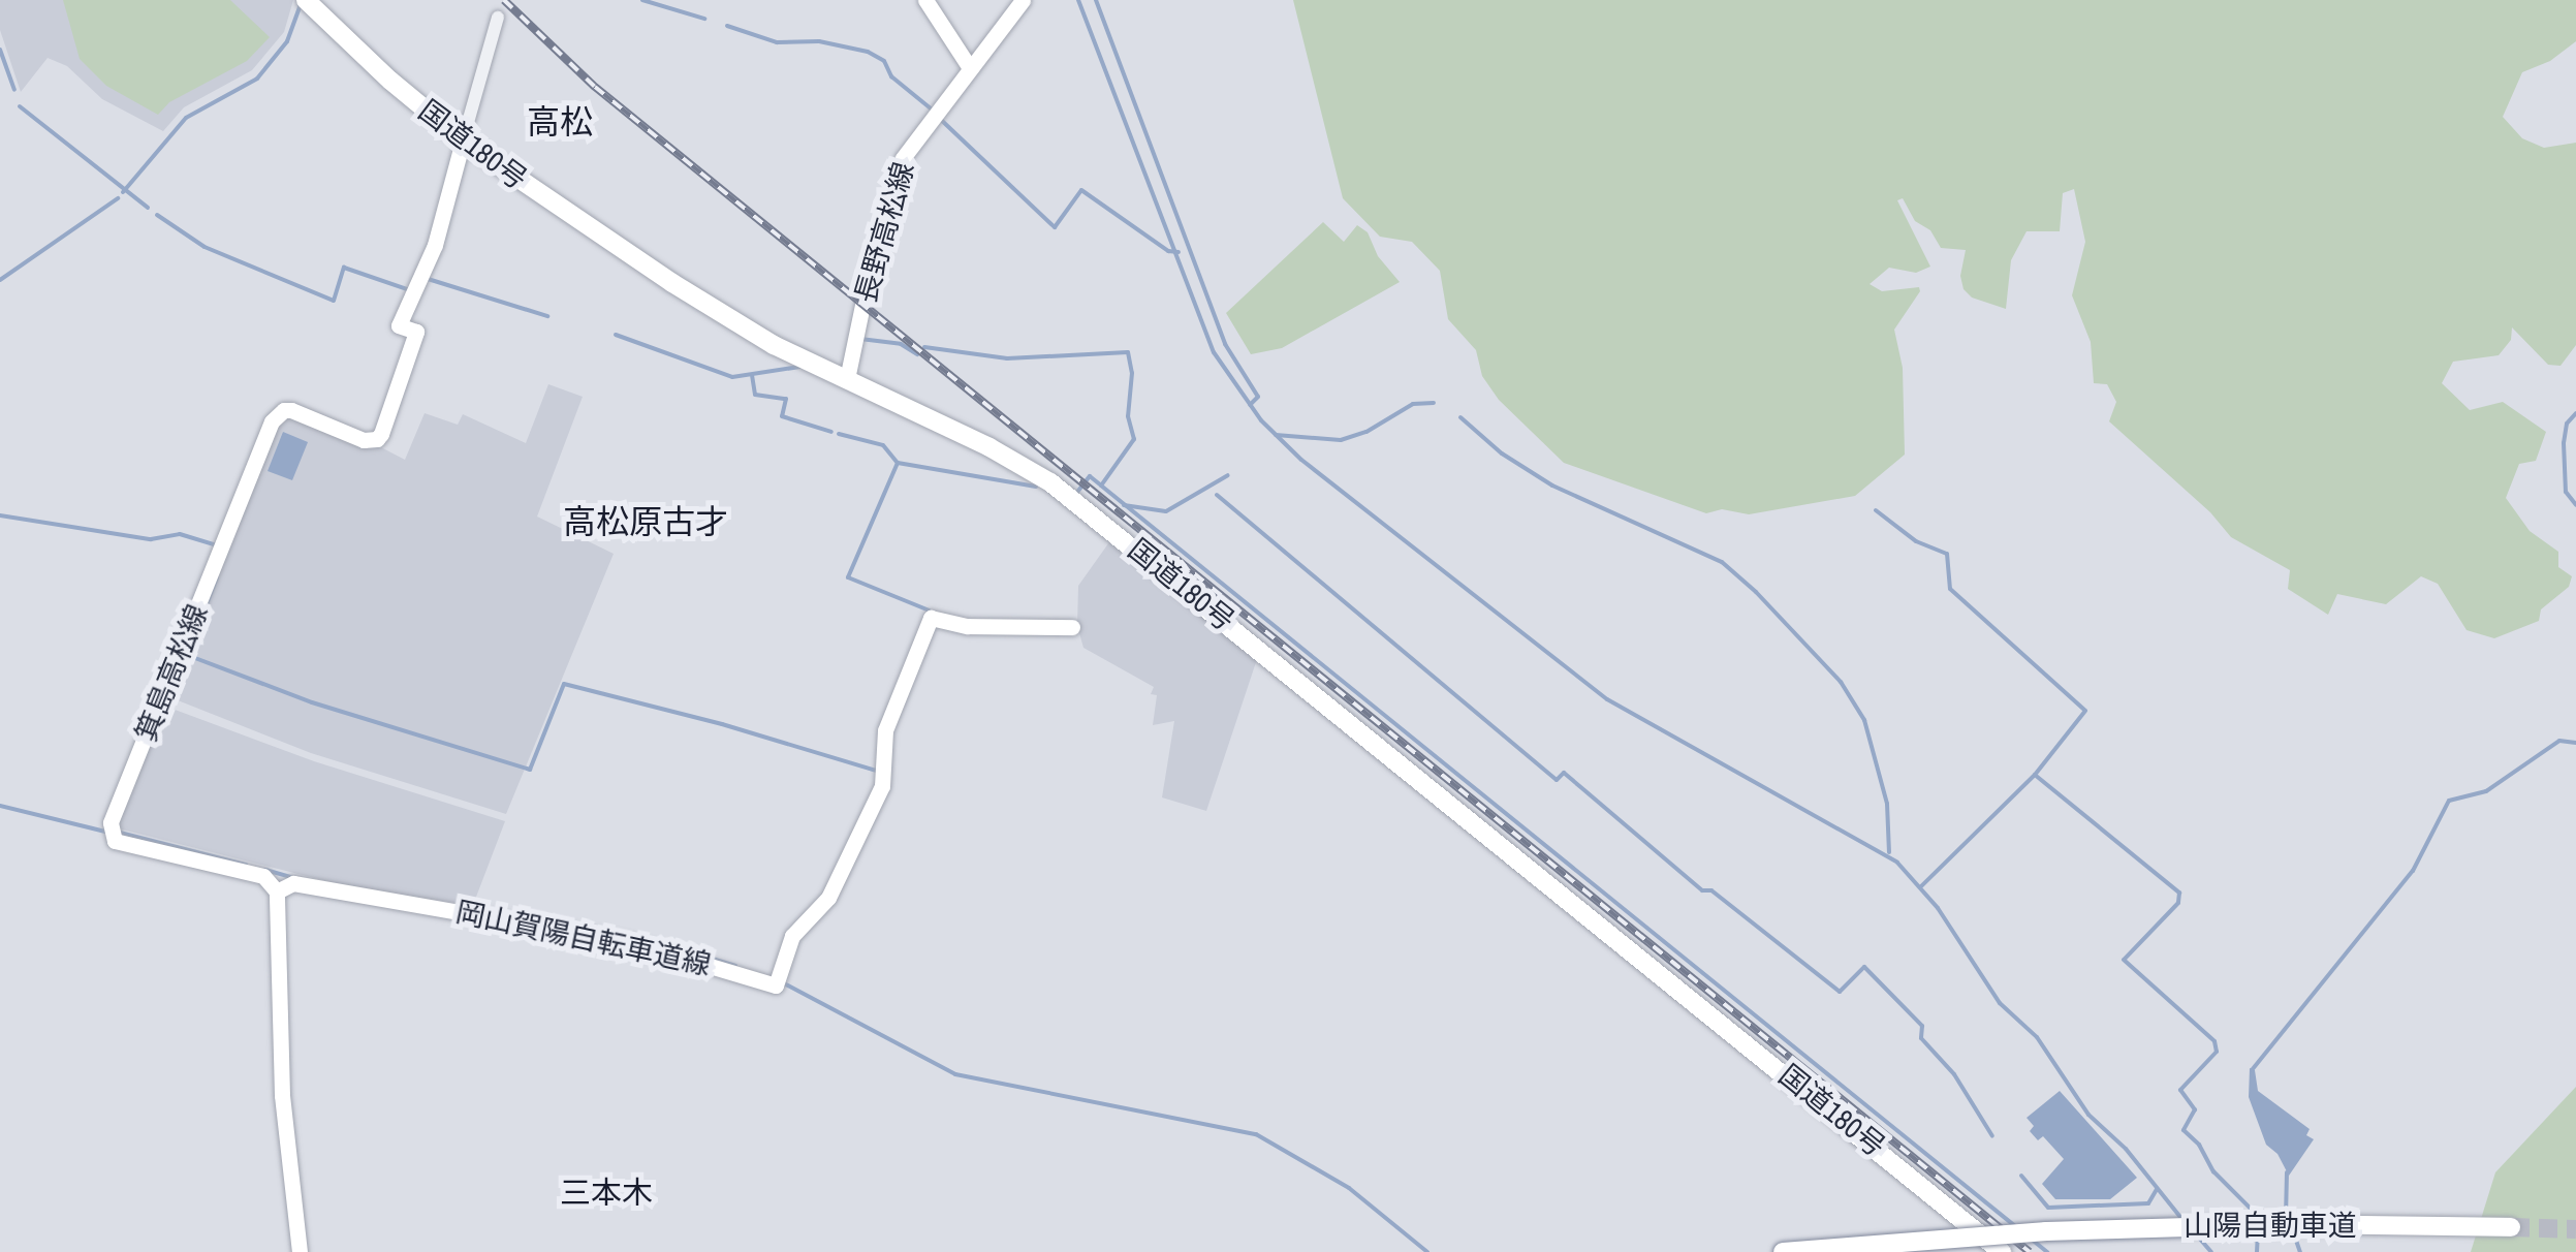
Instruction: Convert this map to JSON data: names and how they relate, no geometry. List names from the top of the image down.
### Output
{
  "streets": {
    "highway": ["国道180号", "山陽自動車道"],
    "main road": ["長野高松線", "箕島高松線", "岡山賀陽自転車道線"]
  },
  "crossings": [
    ["国道180号", "長野高松線"],
    ["国道180号", "箕島高松線"],
    ["箕島高松線", "岡山賀陽自転車道線"]
  ],
  "districts": ["高松", "高松原古才", "三本木"]
}
